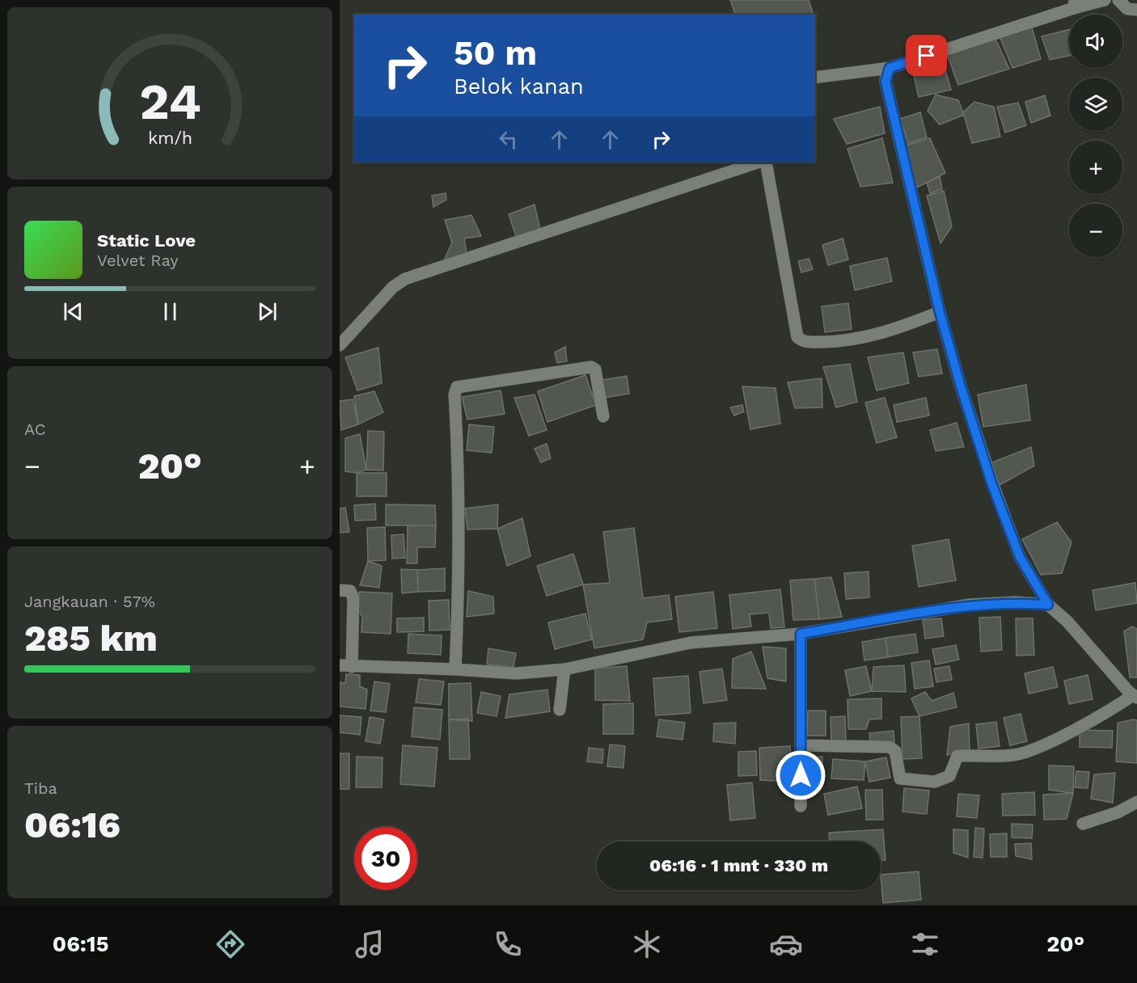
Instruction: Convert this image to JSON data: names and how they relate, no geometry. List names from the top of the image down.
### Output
{
  "page": {
    "map_buttons": ["+", "−"],
    "turn": ["50 m", "Belok kanan"],
    "song": ["Static Love", "Velvet Ray"],
    "tile": [
      "AC",
      ["Jangkauan · 57%", "285 km"],
      ["Tiba", "06:16"]
    ],
    "heat": ["−", "20°", "+"],
    "limit": "30",
    "trip": "06:16 · 1 mnt · 330 m",
    "tabs": ["06:15", "20°"],
    "gauge": ["24", "km/h"]
  }
}
